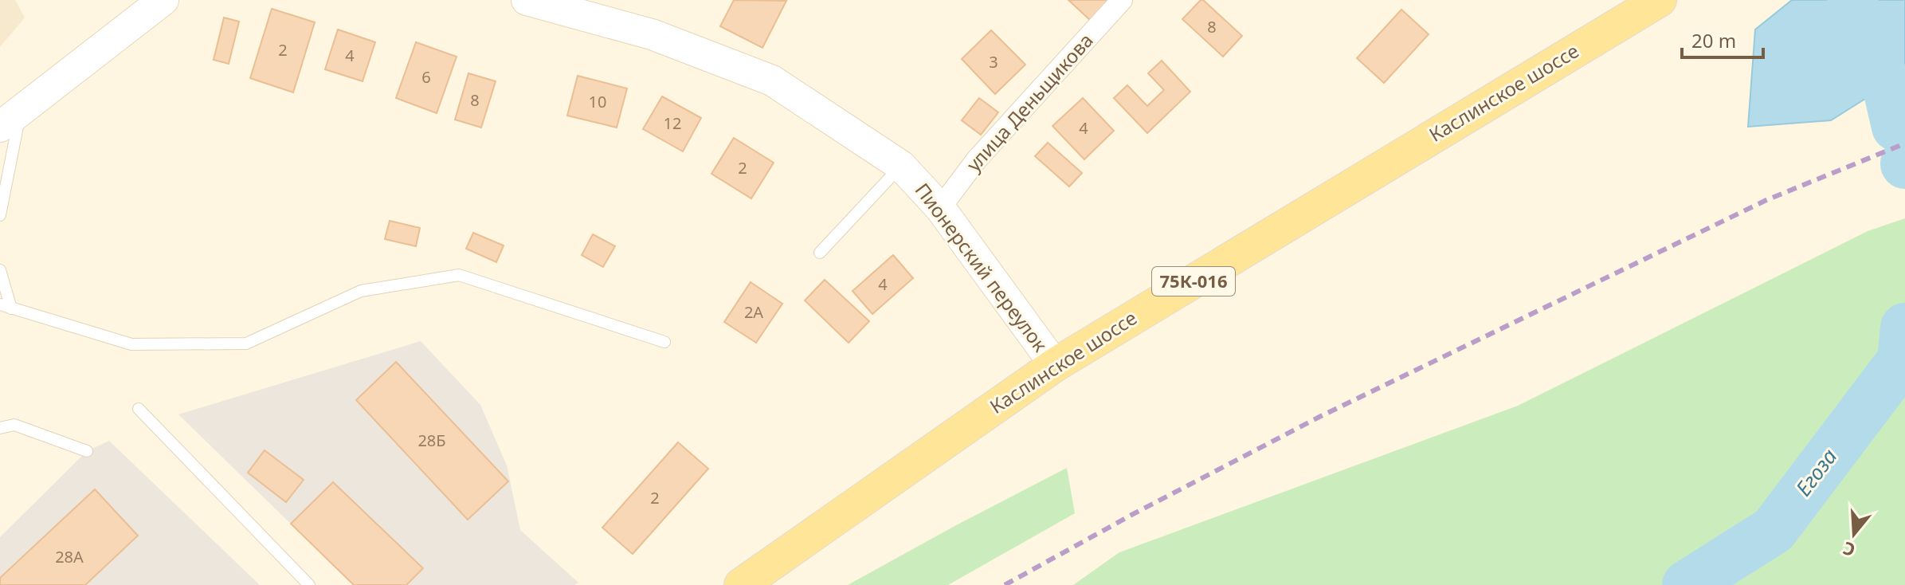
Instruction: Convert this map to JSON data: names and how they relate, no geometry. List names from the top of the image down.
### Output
{
  "streets": {
    "main road": ["Каслинское шоссе", "75К-016"],
    "street": ["улица Деньщикова", "Пионерский переулок"]
  },
  "crossings": [
    ["Каслинское шоссе", "Пионерский переулок"],
    ["улица Деньщикова", "Пионерский переулок"]
  ],
  "water": ["Егоза"],
  "house_numbers": [
    "8",
    "2",
    "4",
    "3",
    "6",
    "8",
    "10",
    "12",
    "4",
    "2",
    "4",
    "2А",
    "28Б",
    "2",
    "28А"
  ],
  "scale_bar": "20 m",
  "north": "bottom"
}
